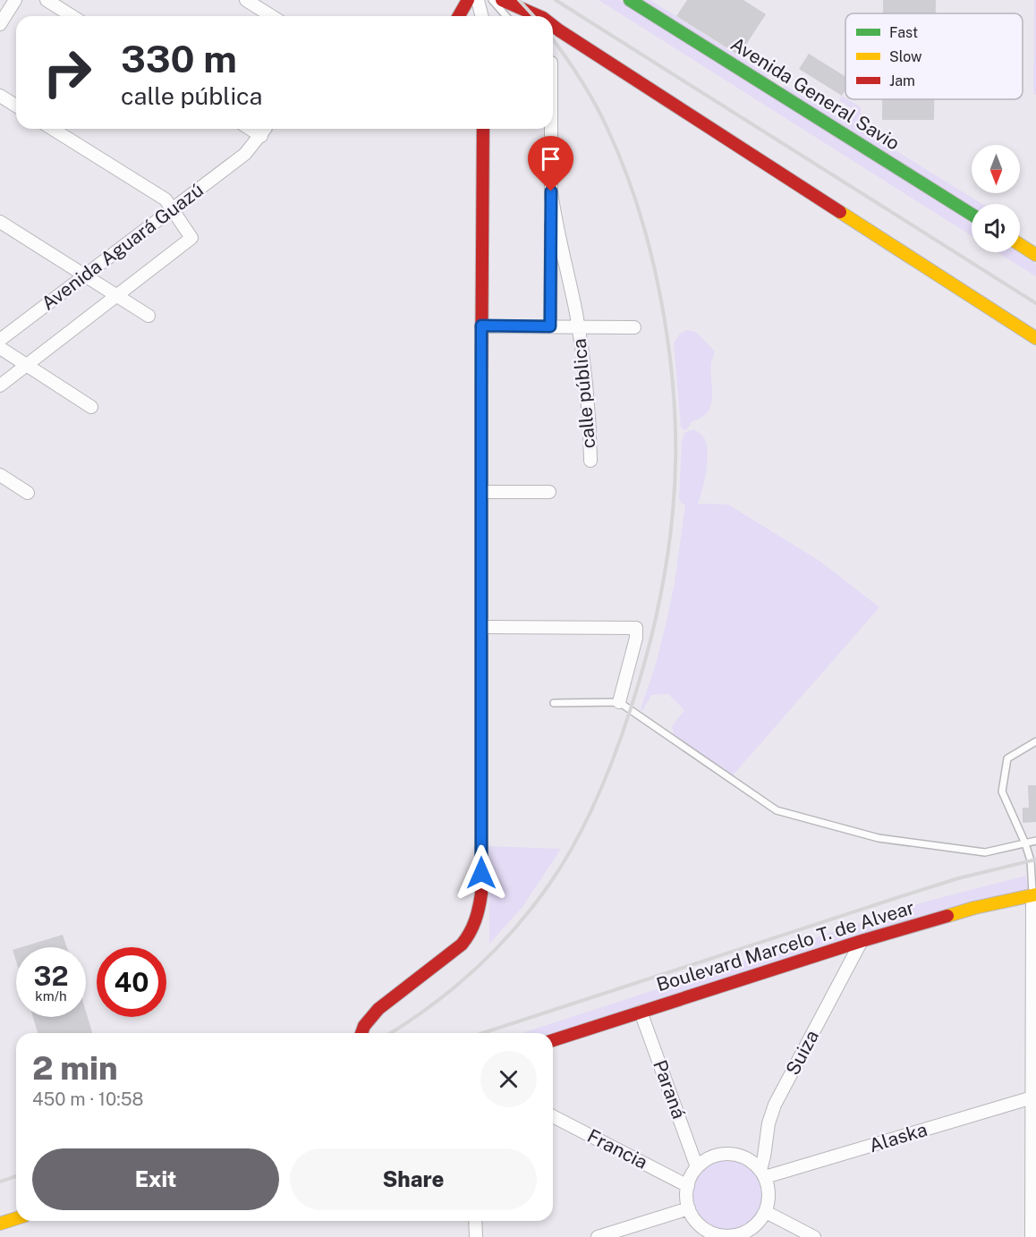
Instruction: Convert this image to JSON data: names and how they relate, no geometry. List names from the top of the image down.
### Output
{
  "streets": {
    "street": [
      "Avenida General Savio",
      "Avenida Aguará Guazú",
      "calle pública",
      "Boulevard Marcelo T. de Alvear",
      "Suiza",
      "Paraná",
      "Alaska",
      "Francia"
    ]
  },
  "crossings": [
    ["Boulevard Marcelo T. de Alvear", "Suiza"],
    ["Boulevard Marcelo T. de Alvear", "Paraná"],
    ["Suiza", "Paraná"],
    ["Suiza", "Alaska"],
    ["Suiza", "Francia"],
    ["Paraná", "Alaska"],
    ["Paraná", "Francia"],
    ["Alaska", "Francia"]
  ],
  "legend": ["Fast", "Slow", "Jam"],
  "north": "bottom",
  "page": {
    "turn": ["330 m", "calle pública"],
    "speed": "32 km/h",
    "limit": "40",
    "heading": ["2 min", "450 m · 10:58"],
    "buttons": ["Exit", "Share"]
  }
}
